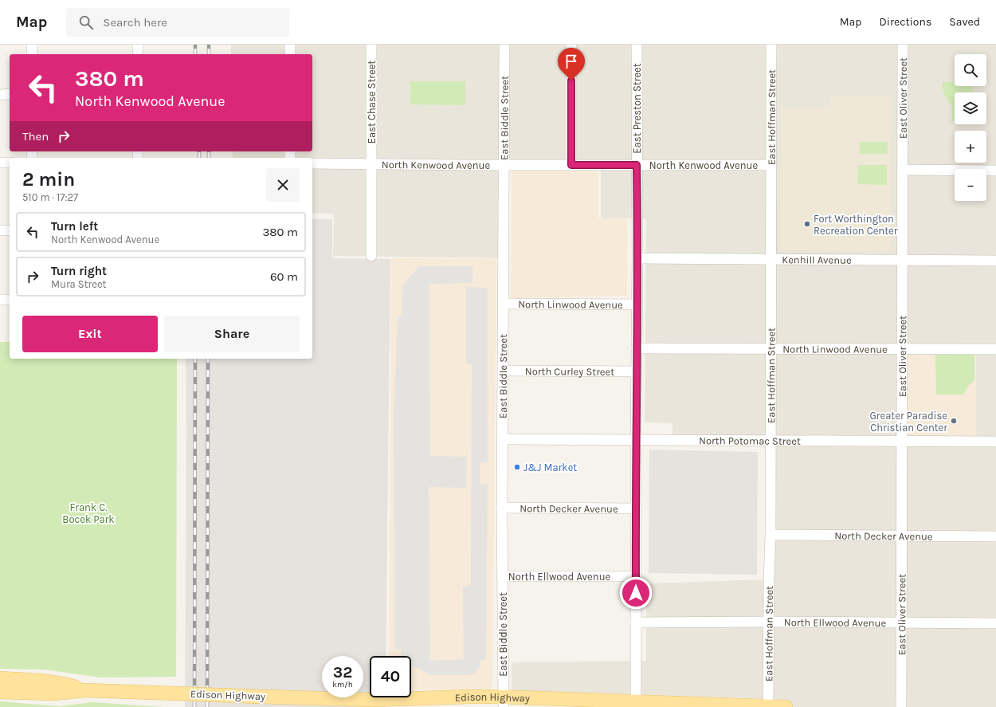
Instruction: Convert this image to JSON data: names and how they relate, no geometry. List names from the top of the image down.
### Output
{
  "streets": {
    "main road": ["Edison Highway"],
    "street": [
      "East Oliver Street",
      "East Chase Street",
      "East Preston Street",
      "East Biddle Street",
      "East Hoffman Street",
      "North Kenwood Avenue",
      "Kenhill Avenue",
      "North Linwood Avenue",
      "North Curley Street",
      "North Potomac Street",
      "North Decker Avenue",
      "North Ellwood Avenue"
    ]
  },
  "crossings": [
    ["East Oliver Street", "Kenhill Avenue"],
    ["East Oliver Street", "North Linwood Avenue"],
    ["East Oliver Street", "North Potomac Street"],
    ["East Oliver Street", "North Decker Avenue"],
    ["East Oliver Street", "North Ellwood Avenue"],
    ["East Chase Street", "North Kenwood Avenue"],
    ["East Preston Street", "North Kenwood Avenue"],
    ["East Preston Street", "Kenhill Avenue"],
    ["East Preston Street", "North Linwood Avenue"],
    ["East Preston Street", "North Curley Street"],
    ["East Preston Street", "North Potomac Street"],
    ["East Preston Street", "North Decker Avenue"],
    ["East Preston Street", "North Ellwood Avenue"],
    ["East Preston Street", "Edison Highway"],
    ["East Biddle Street", "North Kenwood Avenue"],
    ["East Biddle Street", "North Linwood Avenue"],
    ["East Biddle Street", "North Curley Street"],
    ["East Biddle Street", "North Potomac Street"],
    ["East Biddle Street", "North Decker Avenue"],
    ["East Biddle Street", "North Ellwood Avenue"],
    ["East Biddle Street", "Edison Highway"],
    ["East Hoffman Street", "North Kenwood Avenue"],
    ["East Hoffman Street", "Kenhill Avenue"],
    ["East Hoffman Street", "North Linwood Avenue"],
    ["East Hoffman Street", "North Potomac Street"],
    ["East Hoffman Street", "North Decker Avenue"],
    ["East Hoffman Street", "North Ellwood Avenue"],
    ["East Hoffman Street", "Edison Highway"]
  ],
  "parks": ["Frank C. Bocek Park"],
  "places": ["Fort Worthington Recreation Center", "Greater Paradise Christian Center", "J&J Market"],
  "page": {
    "header": "Map",
    "search": "Search here",
    "nav": ["Map", "Directions", "Saved"],
    "map_buttons": ["+", "−"],
    "turn": ["380 m", "North Kenwood Avenue"],
    "then": "Then",
    "heading": ["2 min", "510 m · 17:27"],
    "list": [
      {
        "name": "Turn left",
        "note": "North Kenwood Avenue",
        "value": "380 m"
      },
      {
        "name": "Turn right",
        "note": "Mura Street",
        "value": "60 m"
      }
    ],
    "buttons": ["Exit", "Share"],
    "speed": "32 km/h",
    "limit": "40"
  }
}
